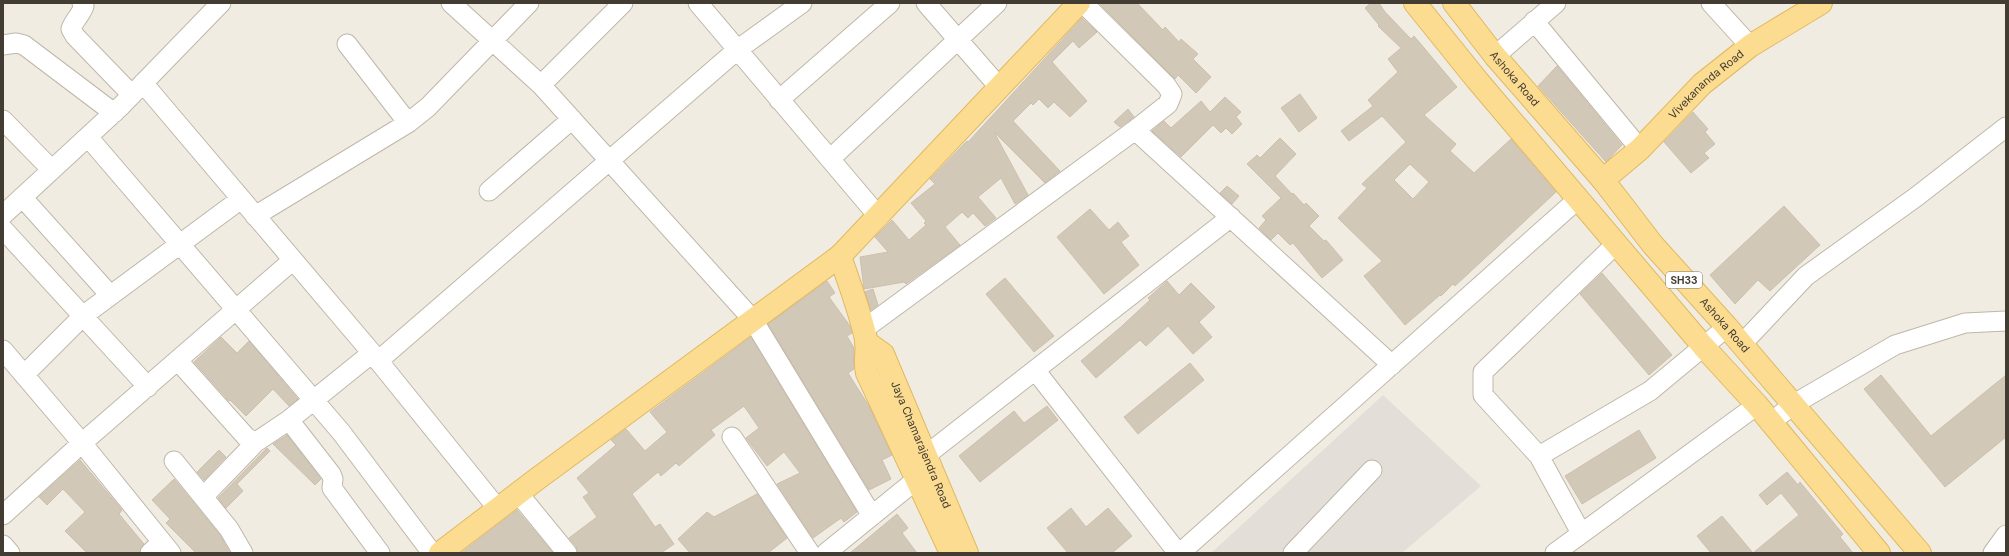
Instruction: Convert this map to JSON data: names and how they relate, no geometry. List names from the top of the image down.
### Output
{
  "streets": {
    "main road": [
      "Ashoka Road",
      "Vivekananda Road",
      "SH33",
      "Jaya Chamarajendra Road"
    ]
  },
  "crossings": [
    ["Ashoka Road", "Vivekananda Road"]
  ]
}
